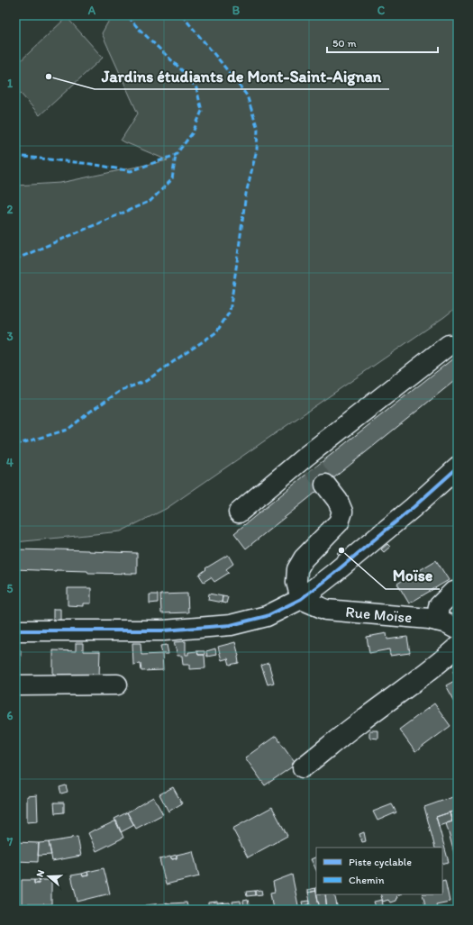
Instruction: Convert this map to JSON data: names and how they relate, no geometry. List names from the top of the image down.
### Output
{
  "streets": {
    "street": ["Rue Moïse"]
  },
  "places": ["Jardins étudiants de Mont-Saint-Aignan", "Moïse"],
  "legend": ["Piste cyclable", "Chemin"],
  "scale_bar": "50 m",
  "north": "left",
  "grid": {
    "columns": ["A", "B", "C"],
    "rows": [
      "1",
      "2",
      "3",
      "4",
      "5",
      "6",
      "7"
    ]
  }
}
